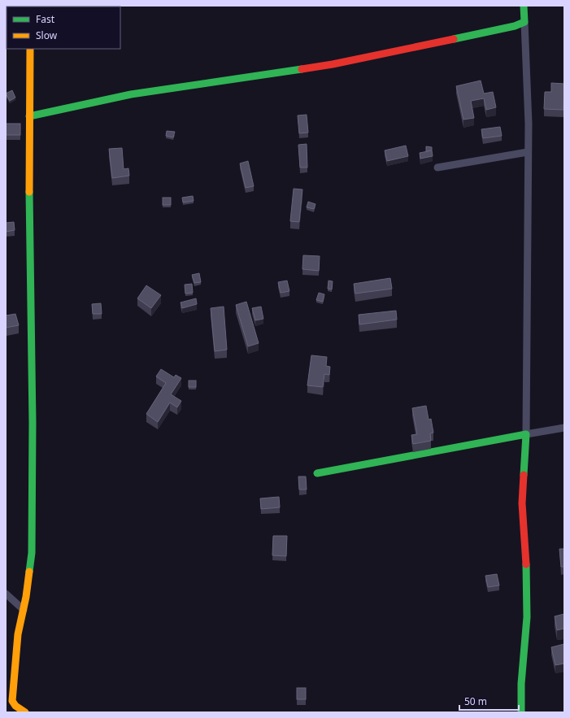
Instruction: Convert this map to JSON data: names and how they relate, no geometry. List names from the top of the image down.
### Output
{
  "legend": ["Fast", "Slow"],
  "scale_bar": "50 m"
}
